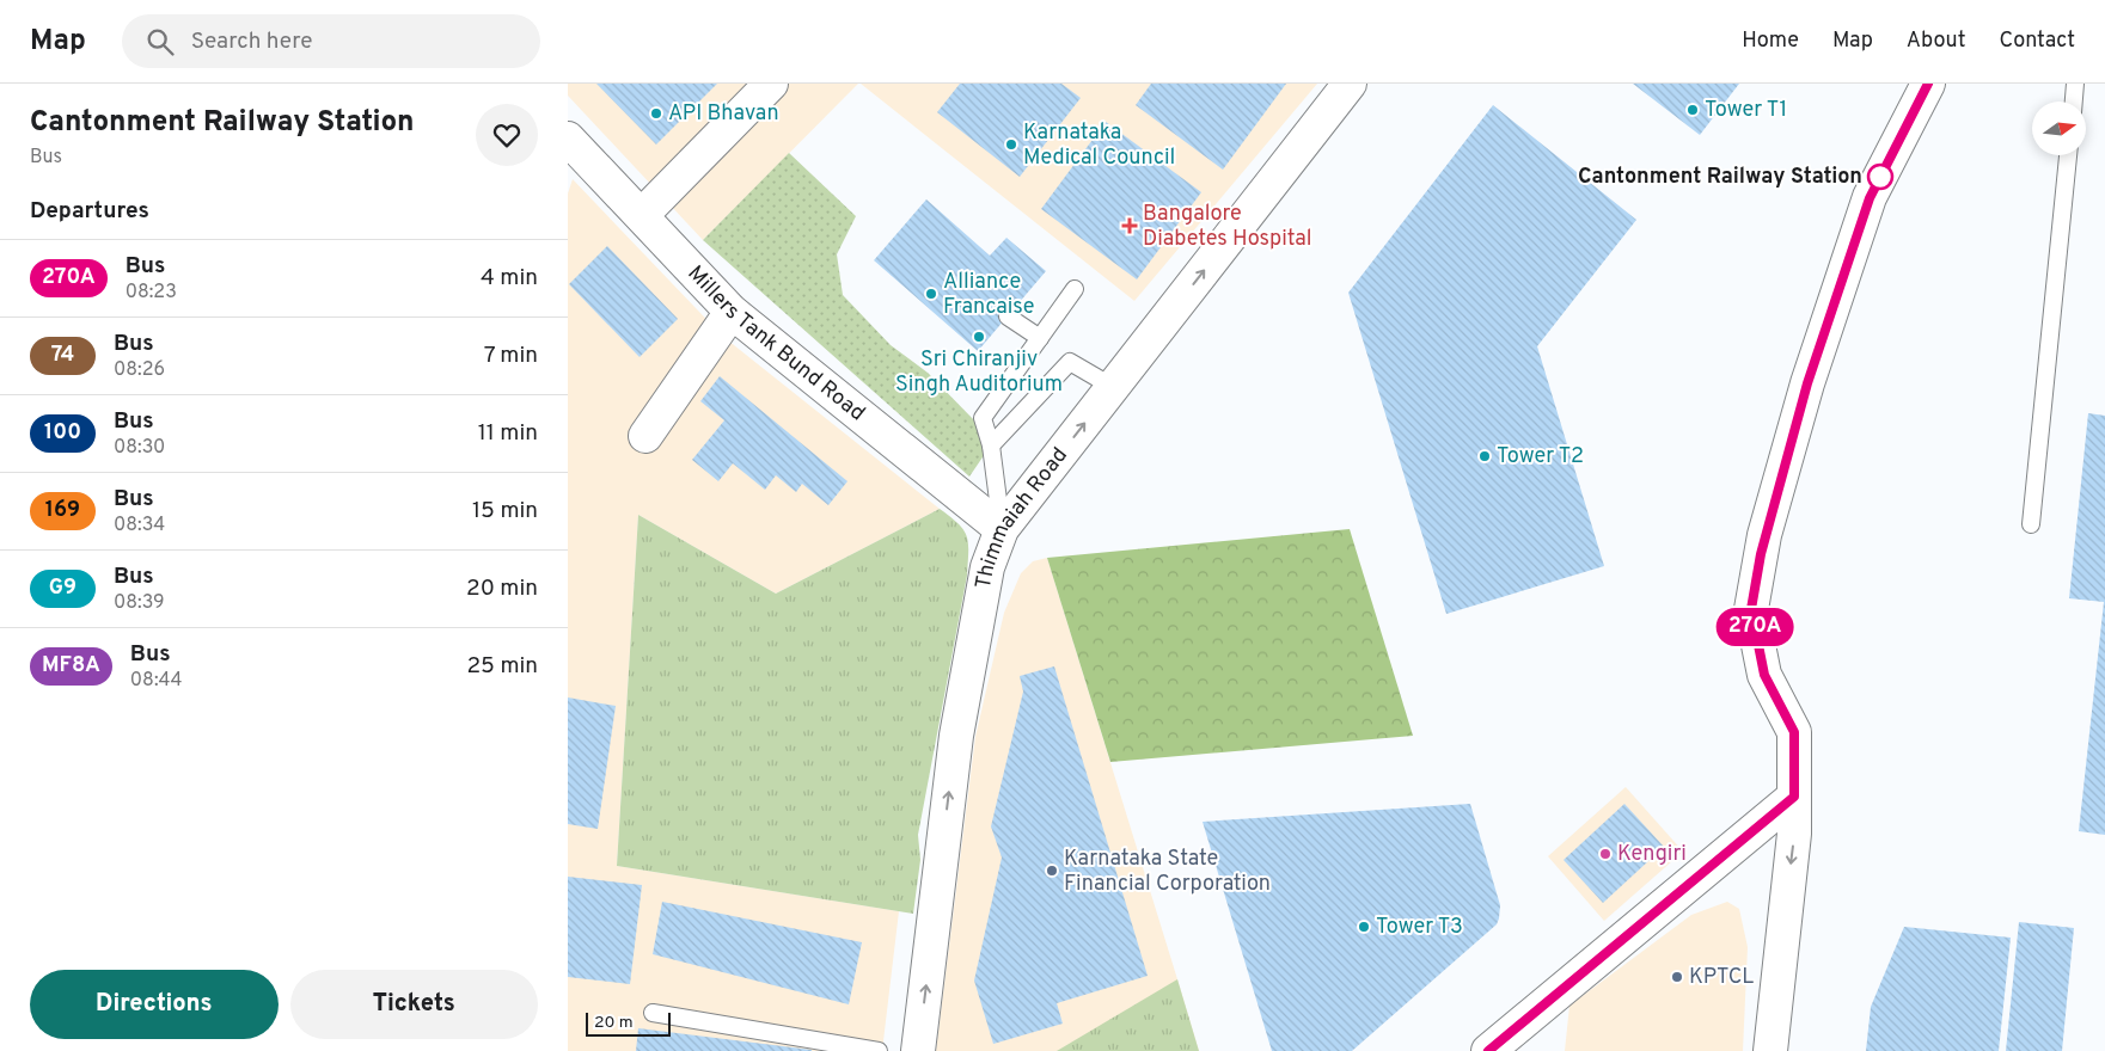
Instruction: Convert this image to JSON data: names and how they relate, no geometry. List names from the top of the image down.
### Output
{
  "streets": {
    "street": ["Millers Tank Bund Road", "Thimmaiah Road"]
  },
  "crossings": [
    ["Millers Tank Bund Road", "Thimmaiah Road"]
  ],
  "one_way": ["Thimmaiah Road"],
  "places": {
    "other": [
      "Tower T1",
      "API Bhavan",
      "Karnataka Medical Council",
      "Cantonment Railway Station",
      "Alliance Francaise",
      "Sri Chiranjiv Singh Auditorium",
      "Tower T2",
      "Kengiri",
      "Karnataka State Financial Corporation",
      "Tower T3",
      "KPTCL"
    ],
    "health": ["Bangalore Diabetes Hospital"]
  },
  "lines": ["bus line 270A"],
  "scale_bar": "20 m",
  "north": "right",
  "page": {
    "header": "Map",
    "search": "Search here",
    "nav": [
      "Home",
      "Map",
      "About",
      "Contact"
    ],
    "heading": [
      ["Cantonment Railway Station", "Bus"],
      "Departures"
    ],
    "on_map": "270A",
    "list": [
      {
        "mark": "270A",
        "name": "Bus",
        "note": "08:23",
        "value": "4 min"
      },
      {
        "mark": "74",
        "name": "Bus",
        "note": "08:26",
        "value": "7 min"
      },
      {
        "mark": "100",
        "name": "Bus",
        "note": "08:30",
        "value": "11 min"
      },
      {
        "mark": "169",
        "name": "Bus",
        "note": "08:34",
        "value": "15 min"
      },
      {
        "mark": "G9",
        "name": "Bus",
        "note": "08:39",
        "value": "20 min"
      },
      {
        "mark": "MF8A",
        "name": "Bus",
        "note": "08:44",
        "value": "25 min"
      }
    ],
    "buttons": ["Directions", "Tickets"],
    "scale": "20 m"
  }
}
